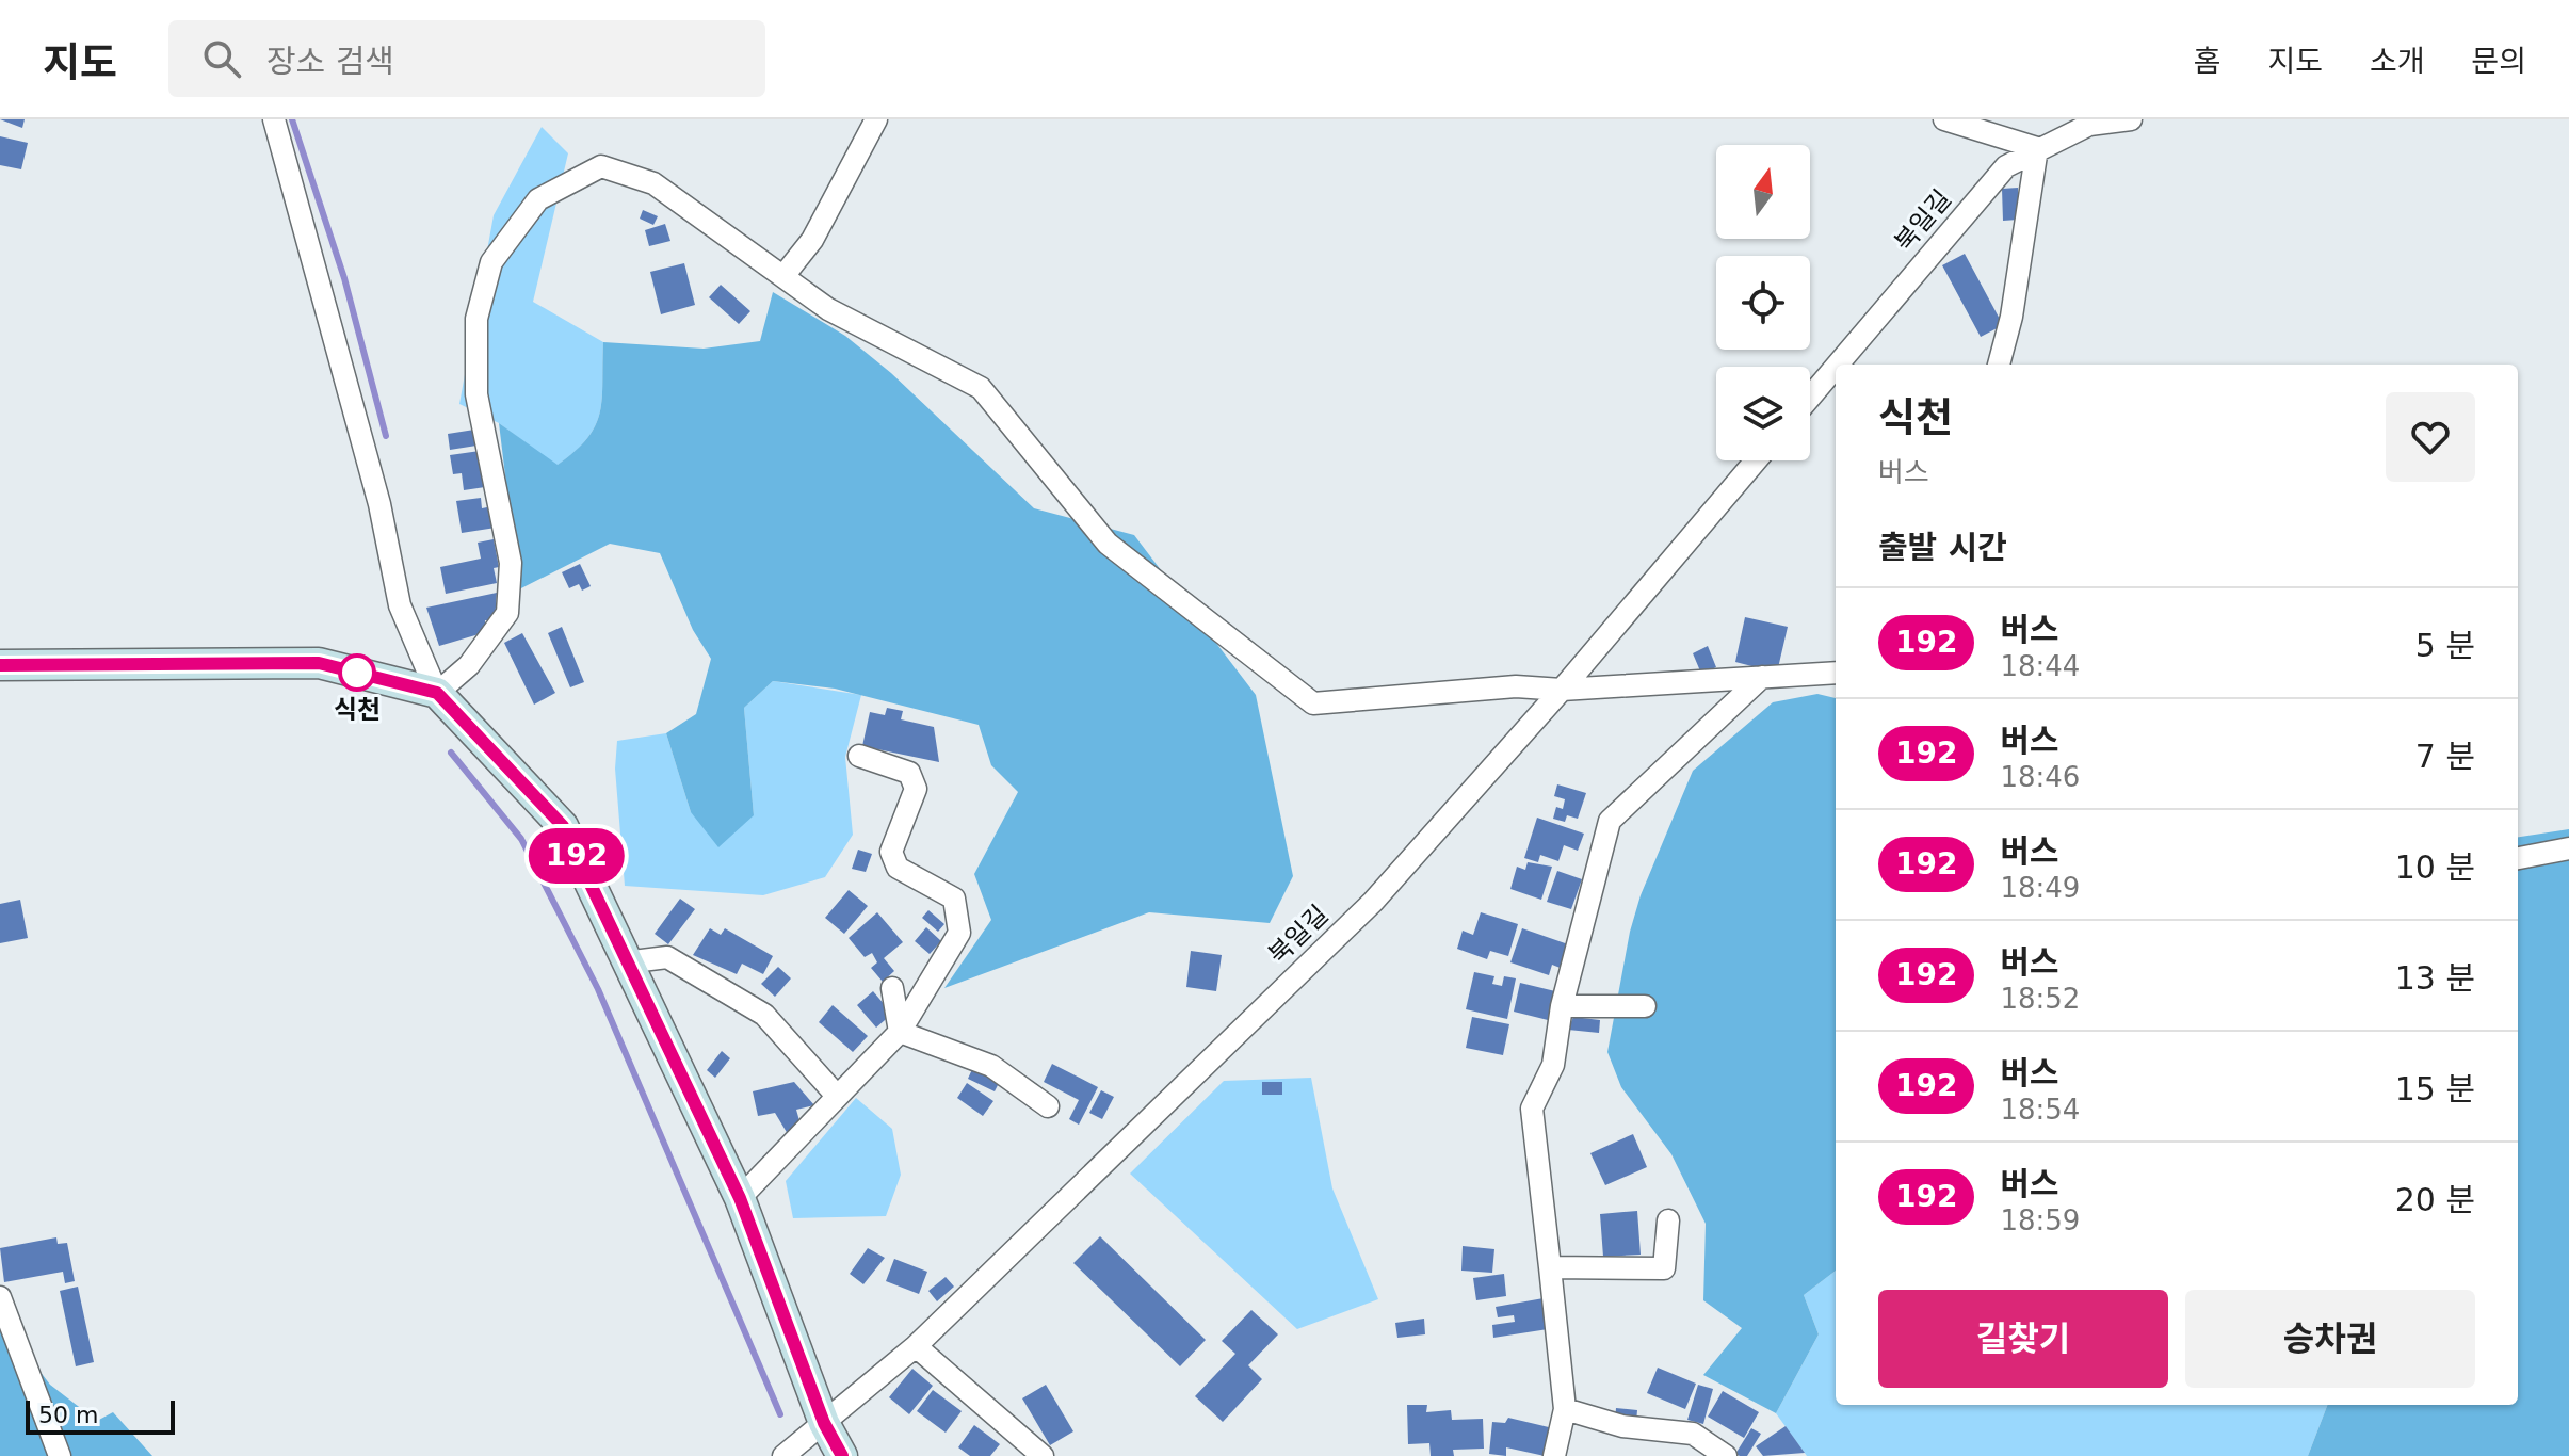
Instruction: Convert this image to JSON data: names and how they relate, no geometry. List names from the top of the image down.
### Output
{
  "streets": {
    "street": ["북일길"]
  },
  "places": ["식천"],
  "lines": ["bus line 192"],
  "scale_bar": "50 m",
  "north": "top",
  "page": {
    "header": "지도",
    "search": "장소 검색",
    "nav": [
      "홈",
      "지도",
      "소개",
      "문의"
    ],
    "on_map": "192",
    "heading": [
      ["식천", "버스"],
      "출발 시간"
    ],
    "list": [
      {
        "mark": "192",
        "name": "버스",
        "note": "18:44",
        "value": "5 분"
      },
      {
        "mark": "192",
        "name": "버스",
        "note": "18:46",
        "value": "7 분"
      },
      {
        "mark": "192",
        "name": "버스",
        "note": "18:49",
        "value": "10 분"
      },
      {
        "mark": "192",
        "name": "버스",
        "note": "18:52",
        "value": "13 분"
      },
      {
        "mark": "192",
        "name": "버스",
        "note": "18:54",
        "value": "15 분"
      },
      {
        "mark": "192",
        "name": "버스",
        "note": "18:59",
        "value": "20 분"
      }
    ],
    "buttons": ["길찾기", "승차권"],
    "scale": "50 m"
  }
}
